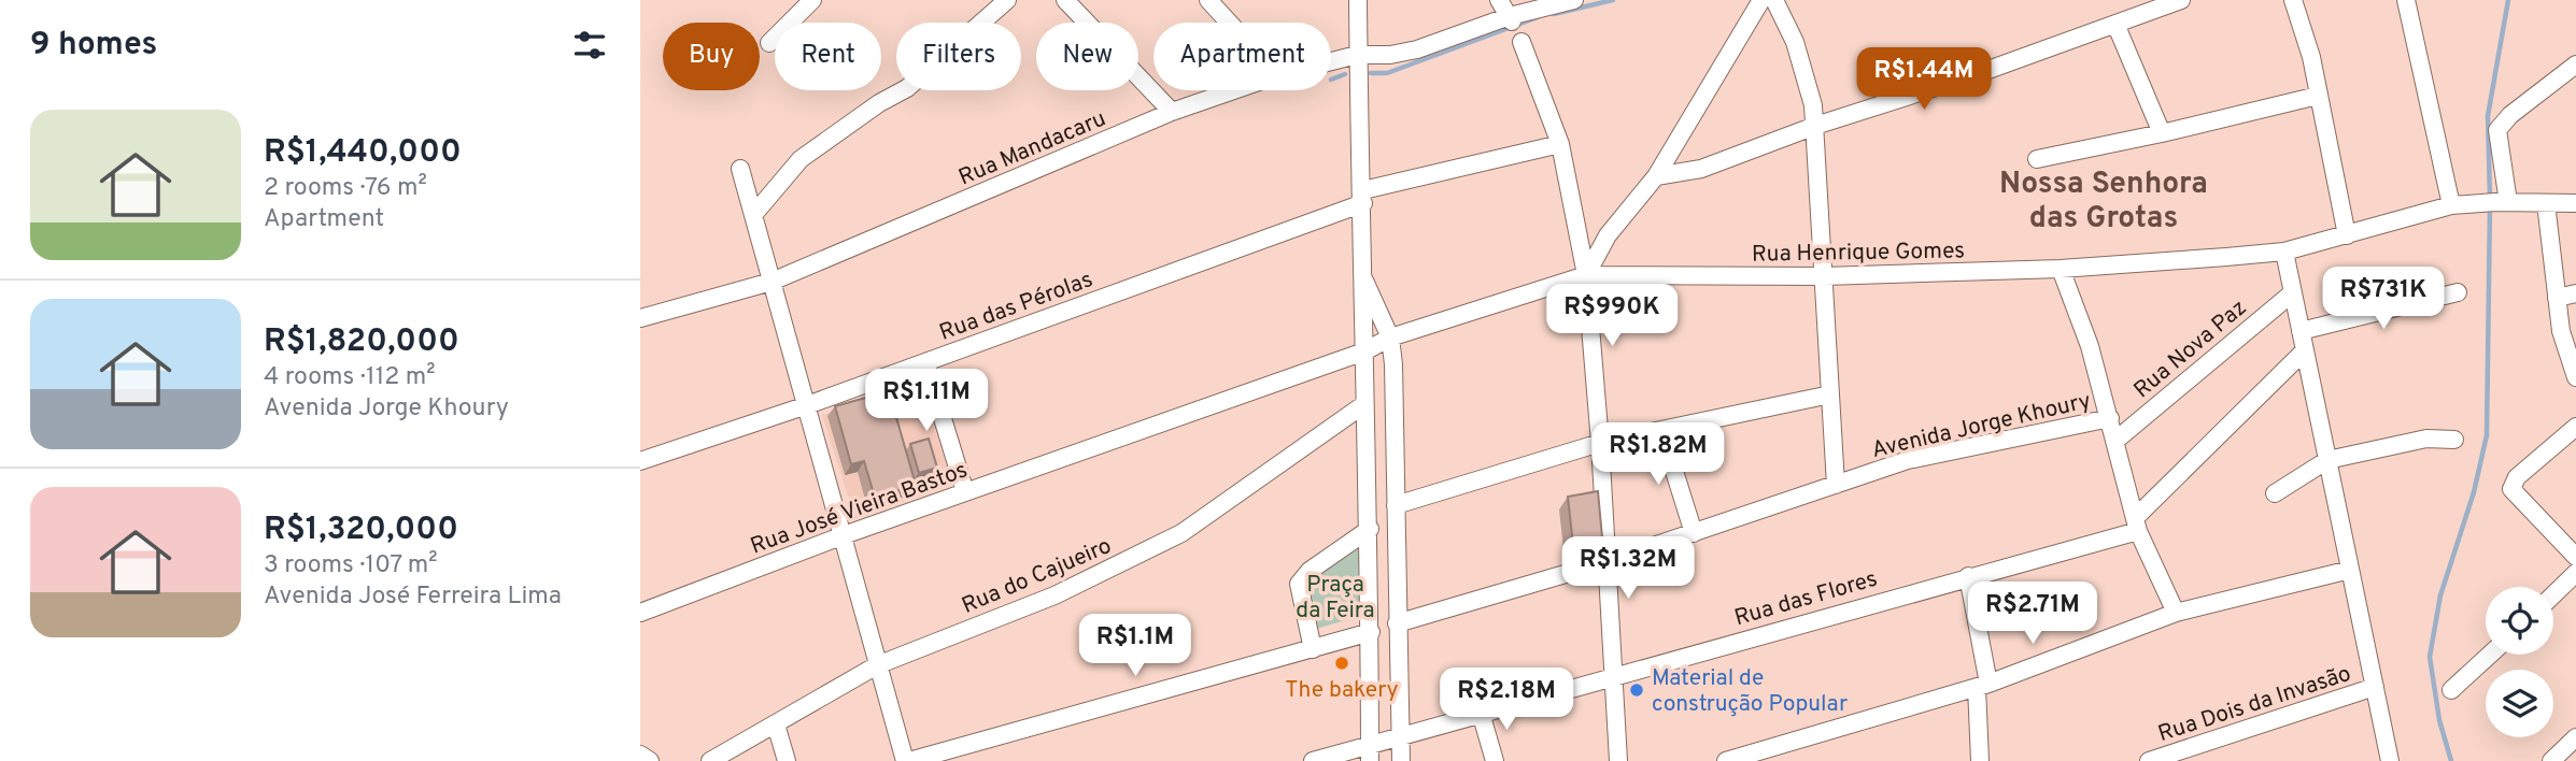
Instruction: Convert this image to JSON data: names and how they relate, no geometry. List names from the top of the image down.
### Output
{
  "streets": {
    "street": [
      "Rua Mandacaru",
      "Rua Henrique Gomes",
      "Rua das Pérolas",
      "Rua Nova Paz",
      "Avenida Jorge Khoury",
      "Rua José Vieira Bastos",
      "Rua do Cajueiro",
      "Rua das Flores",
      "Rua Dois da Invasão"
    ]
  },
  "crossings": [
    ["Rua Henrique Gomes", "Rua José Vieira Bastos"]
  ],
  "districts": ["Nossa Senhora das Grotas"],
  "parks": ["Praça da Feira"],
  "places": ["The bakery", "Material de construção Popular"],
  "page": {
    "heading": "9 homes",
    "chip": [
      "Buy",
      "Rent",
      "Filters",
      "New",
      "Apartment"
    ],
    "price": [
      "R$1.44M",
      "R$731K",
      "R$990K",
      "R$1.11M",
      "R$1.82M",
      "R$1.32M",
      "R$2.71M",
      "R$1.1M",
      "R$2.18M"
    ],
    "list": [
      {
        "name": "R$1,440,000",
        "note": "2 rooms · 76 m² · Apartment"
      },
      {
        "name": "R$1,820,000",
        "note": "4 rooms · 112 m² · Avenida Jorge Khoury"
      },
      {
        "name": "R$1,320,000",
        "note": "3 rooms · 107 m² · Avenida José Ferreira Lima"
      }
    ]
  }
}
